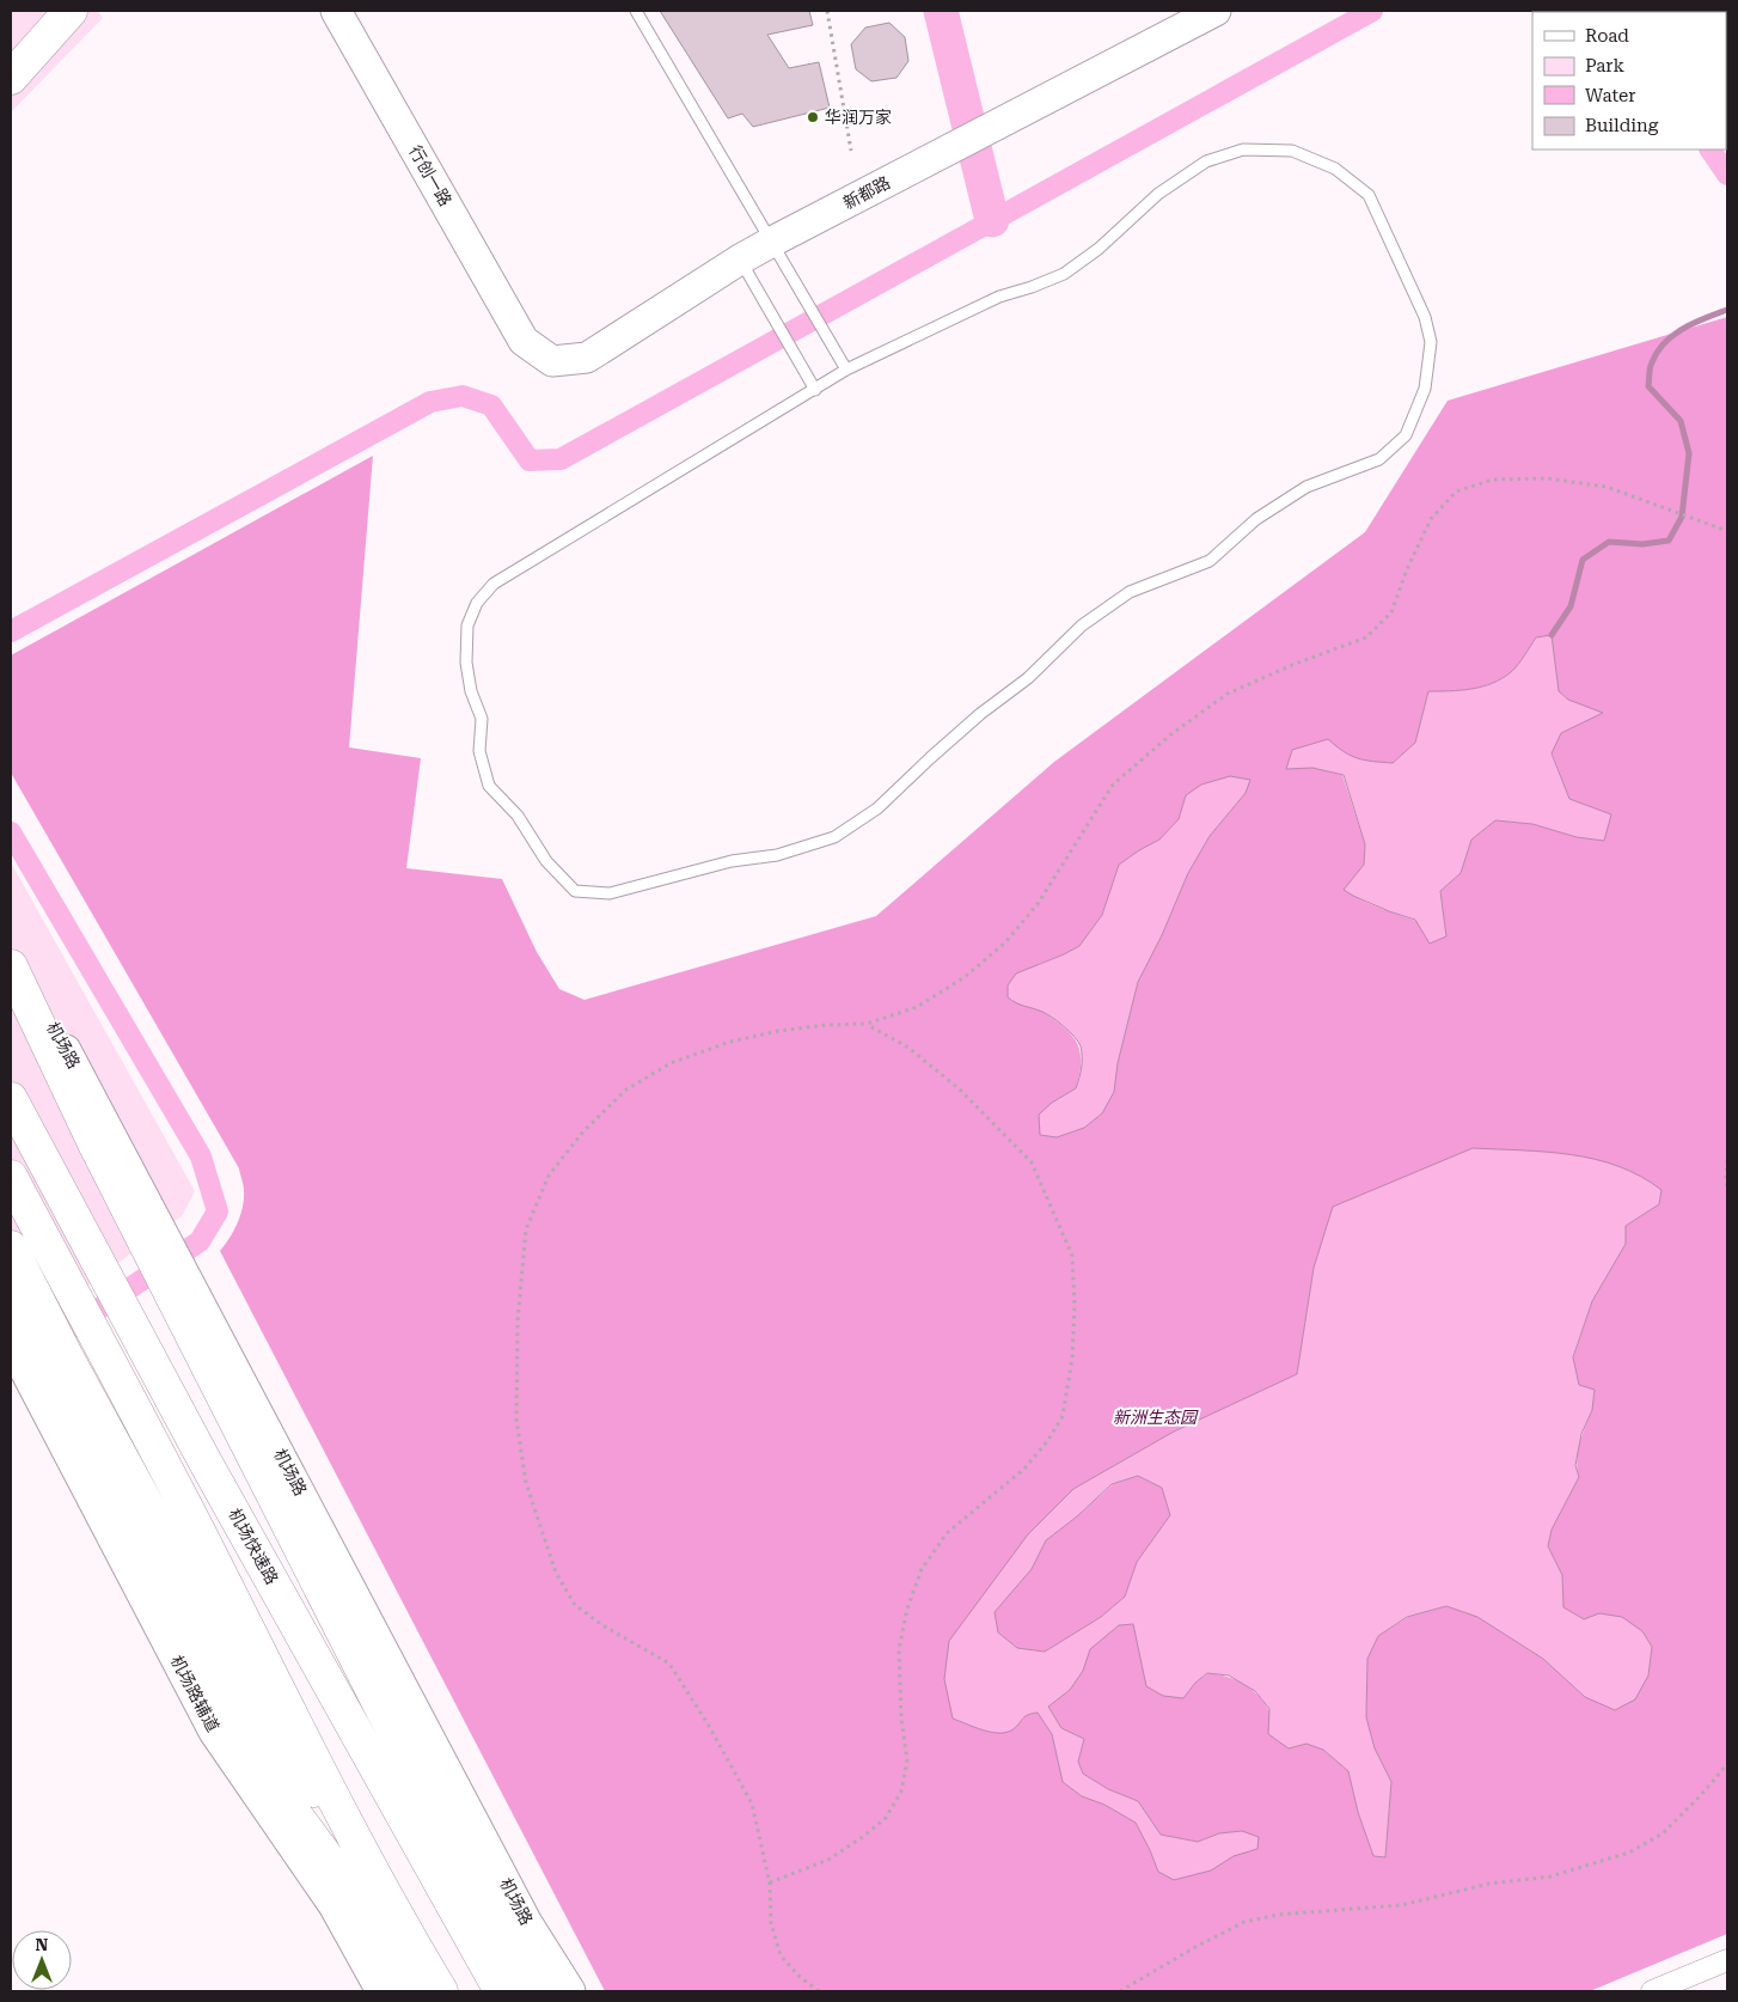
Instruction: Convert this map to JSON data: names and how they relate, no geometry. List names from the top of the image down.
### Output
{
  "streets": {
    "highway": ["机场快速路"],
    "street": [
      "行创一路",
      "新都路",
      "机场路",
      "机场路辅道"
    ]
  },
  "crossings": [
    ["行创一路", "新都路"]
  ],
  "parks": ["新洲生态园"],
  "places": ["华润万家"],
  "legend": [
    "Road",
    "Park",
    "Water",
    "Building"
  ],
  "north": "top"
}
